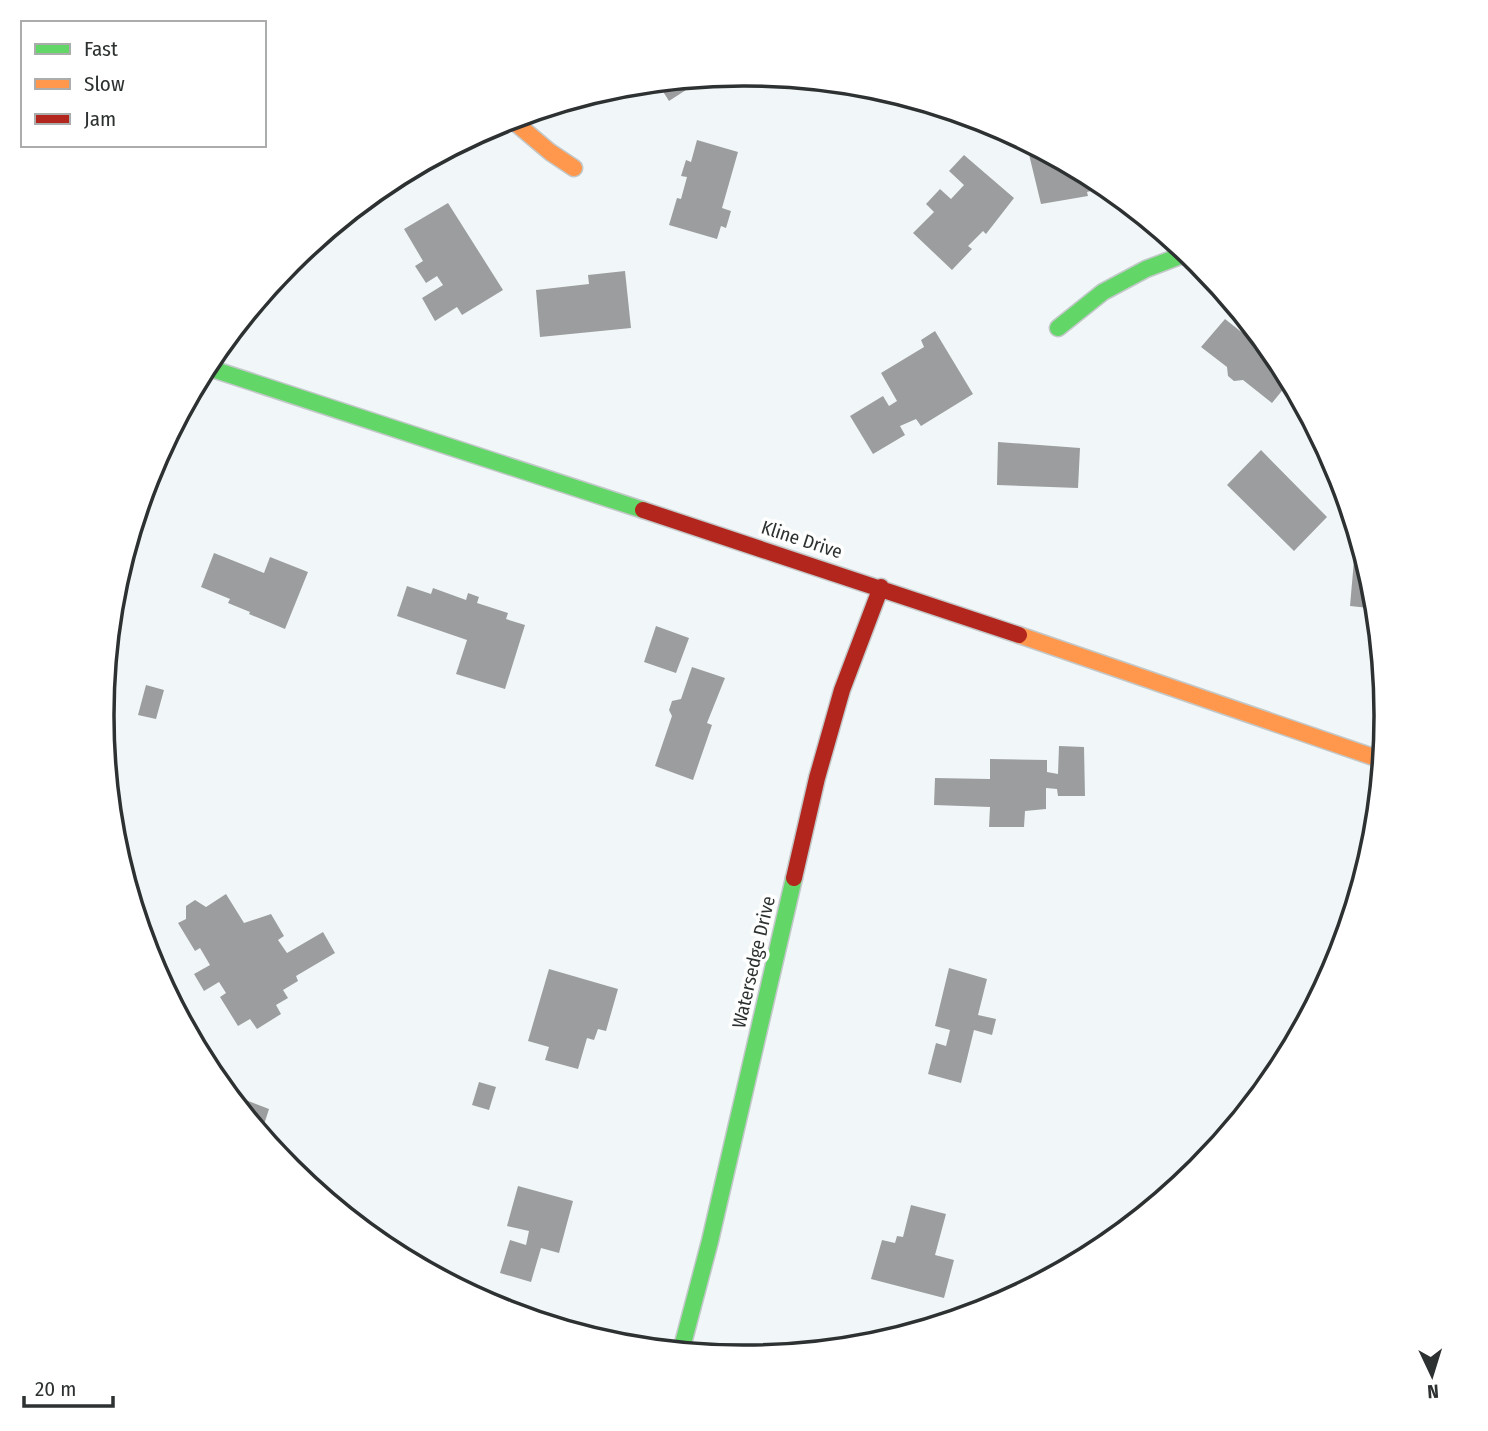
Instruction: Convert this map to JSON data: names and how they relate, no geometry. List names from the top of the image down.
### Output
{
  "streets": {
    "street": ["Kline Drive", "Watersedge Drive"]
  },
  "crossings": [
    ["Kline Drive", "Watersedge Drive"]
  ],
  "legend": ["Fast", "Slow", "Jam"],
  "scale_bar": "20 m",
  "north": "bottom"
}
